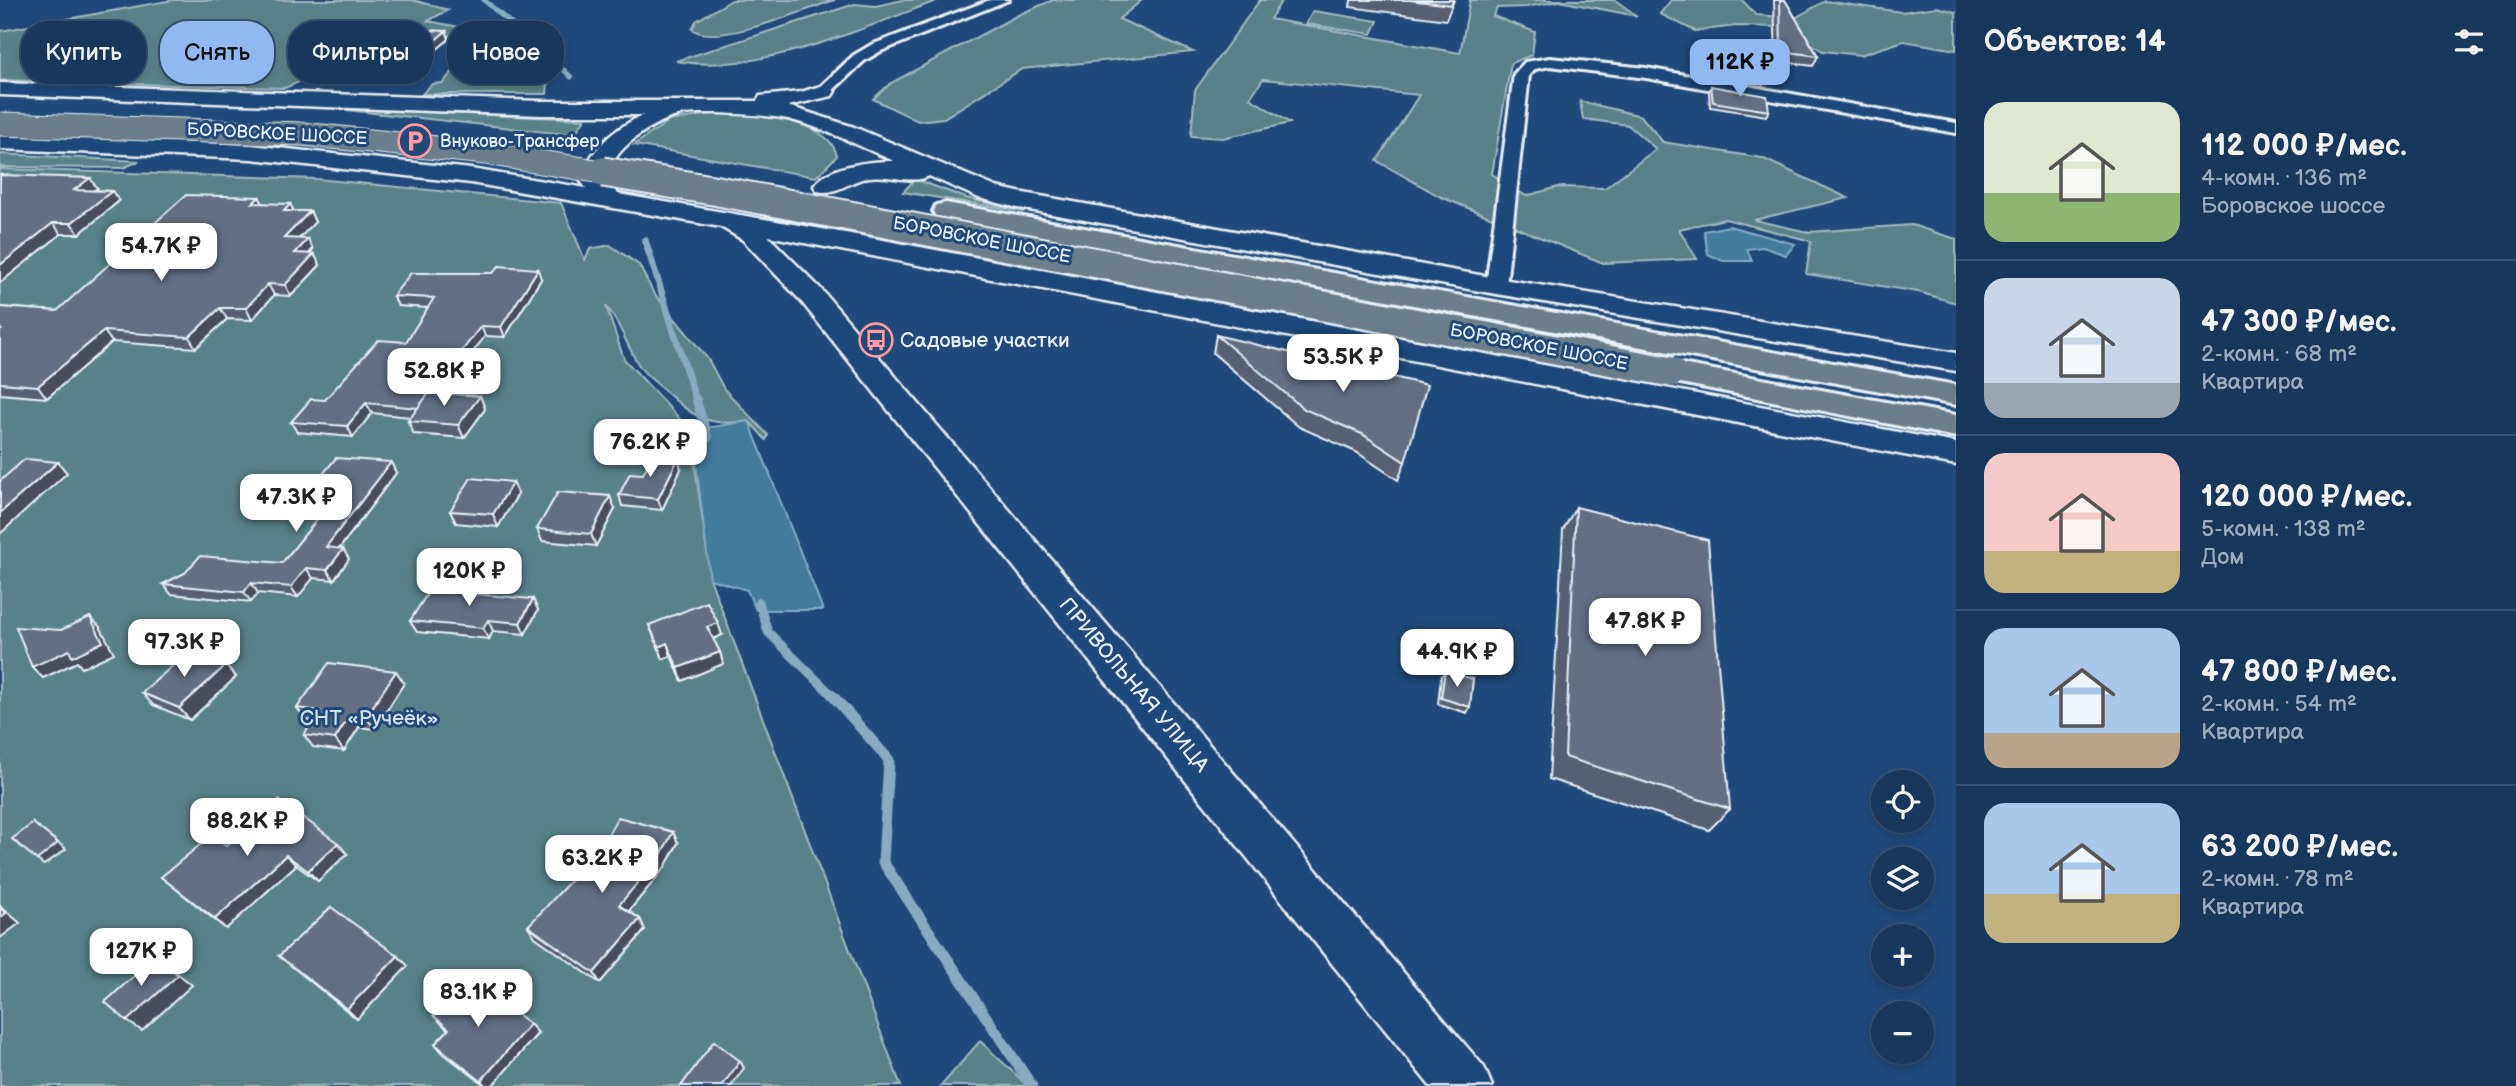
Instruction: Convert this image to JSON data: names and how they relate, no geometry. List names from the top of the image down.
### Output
{
  "streets": {
    "main road": ["БОРОВСКОЕ ШОССЕ", "ПРИВОЛЬНАЯ УЛИЦА"]
  },
  "parks": ["СНТ «Ручеёк»"],
  "places": {
    "parking": ["Внуково-Трансфер"],
    "bus stop": ["Садовые участки"]
  },
  "page": {
    "heading": "Объектов: 14",
    "chip": [
      "Купить",
      "Снять",
      "Фильтры",
      "Новое"
    ],
    "price": [
      "112K ₽",
      "54.7K ₽",
      "53.5K ₽",
      "52.8K ₽",
      "76.2K ₽",
      "47.3K ₽",
      "120K ₽",
      "47.8K ₽",
      "97.3K ₽",
      "44.9K ₽",
      "88.2K ₽",
      "63.2K ₽",
      "127K ₽",
      "83.1K ₽"
    ],
    "list": [
      {
        "name": "112 000 ₽/мес.",
        "note": "4-комн. · 136 m² · Боровское шоссе"
      },
      {
        "name": "47 300 ₽/мес.",
        "note": "2-комн. · 68 m² · Квартира"
      },
      {
        "name": "120 000 ₽/мес.",
        "note": "5-комн. · 138 m² · Дом"
      },
      {
        "name": "47 800 ₽/мес.",
        "note": "2-комн. · 54 m² · Квартира"
      },
      {
        "name": "63 200 ₽/мес.",
        "note": "2-комн. · 78 m² · Квартира"
      }
    ],
    "map_buttons": ["+", "−"]
  }
}
